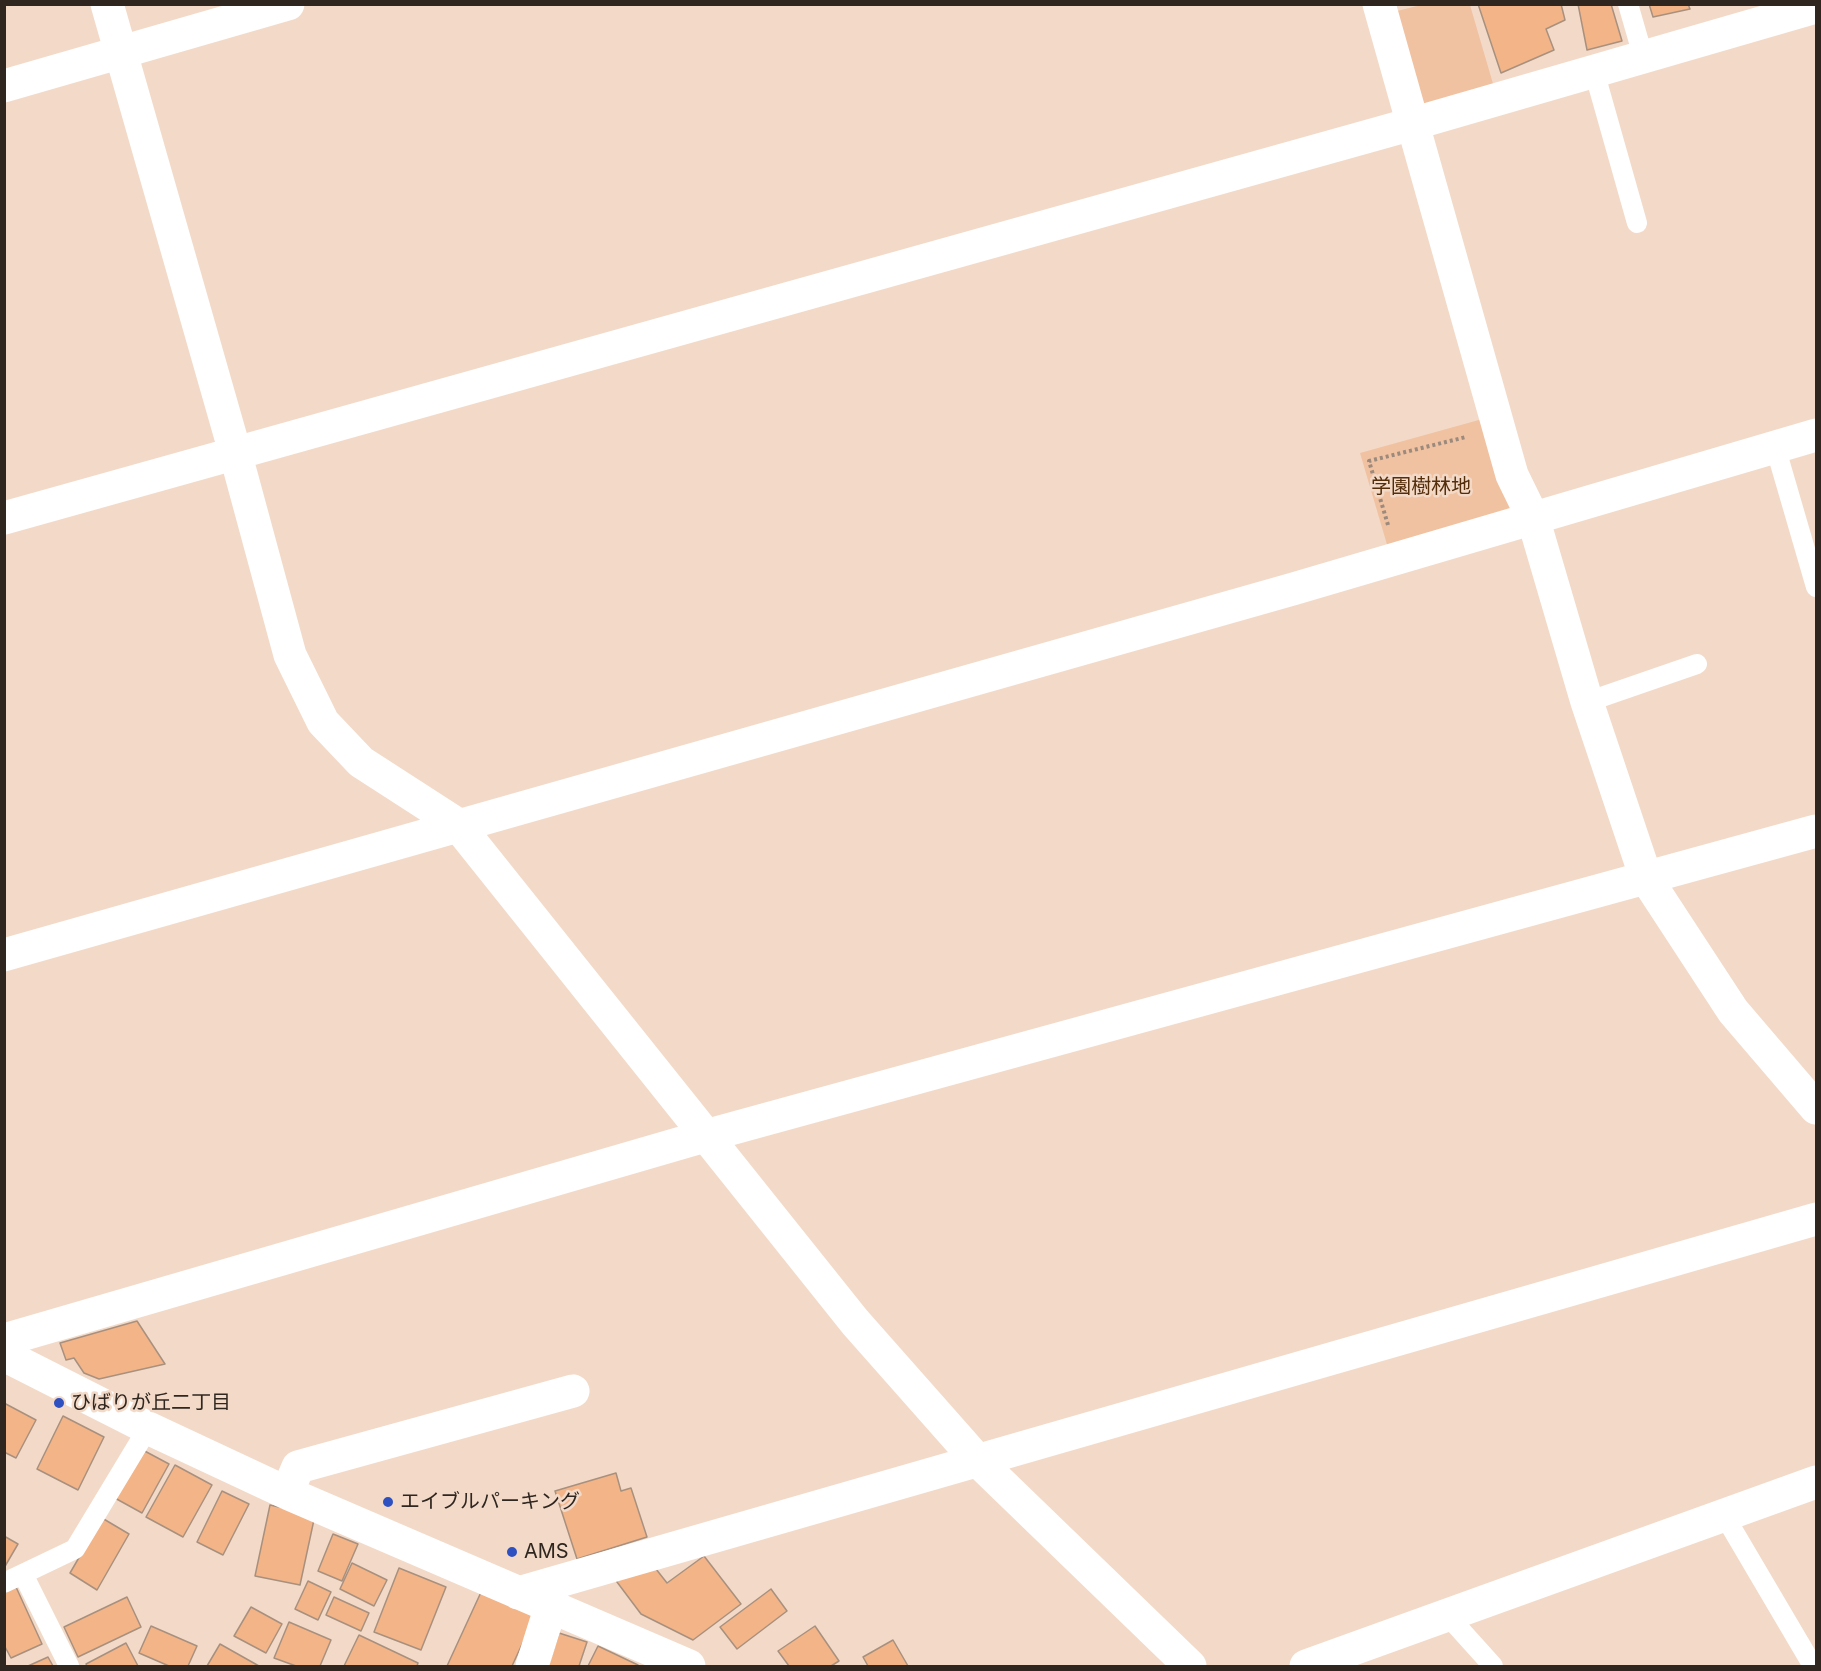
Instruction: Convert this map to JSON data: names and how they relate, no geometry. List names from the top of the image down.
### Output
{
  "parks": ["学園樹林地"],
  "places": ["ひばりが丘二丁目", "エイブルパーキング", "AMS"]
}
